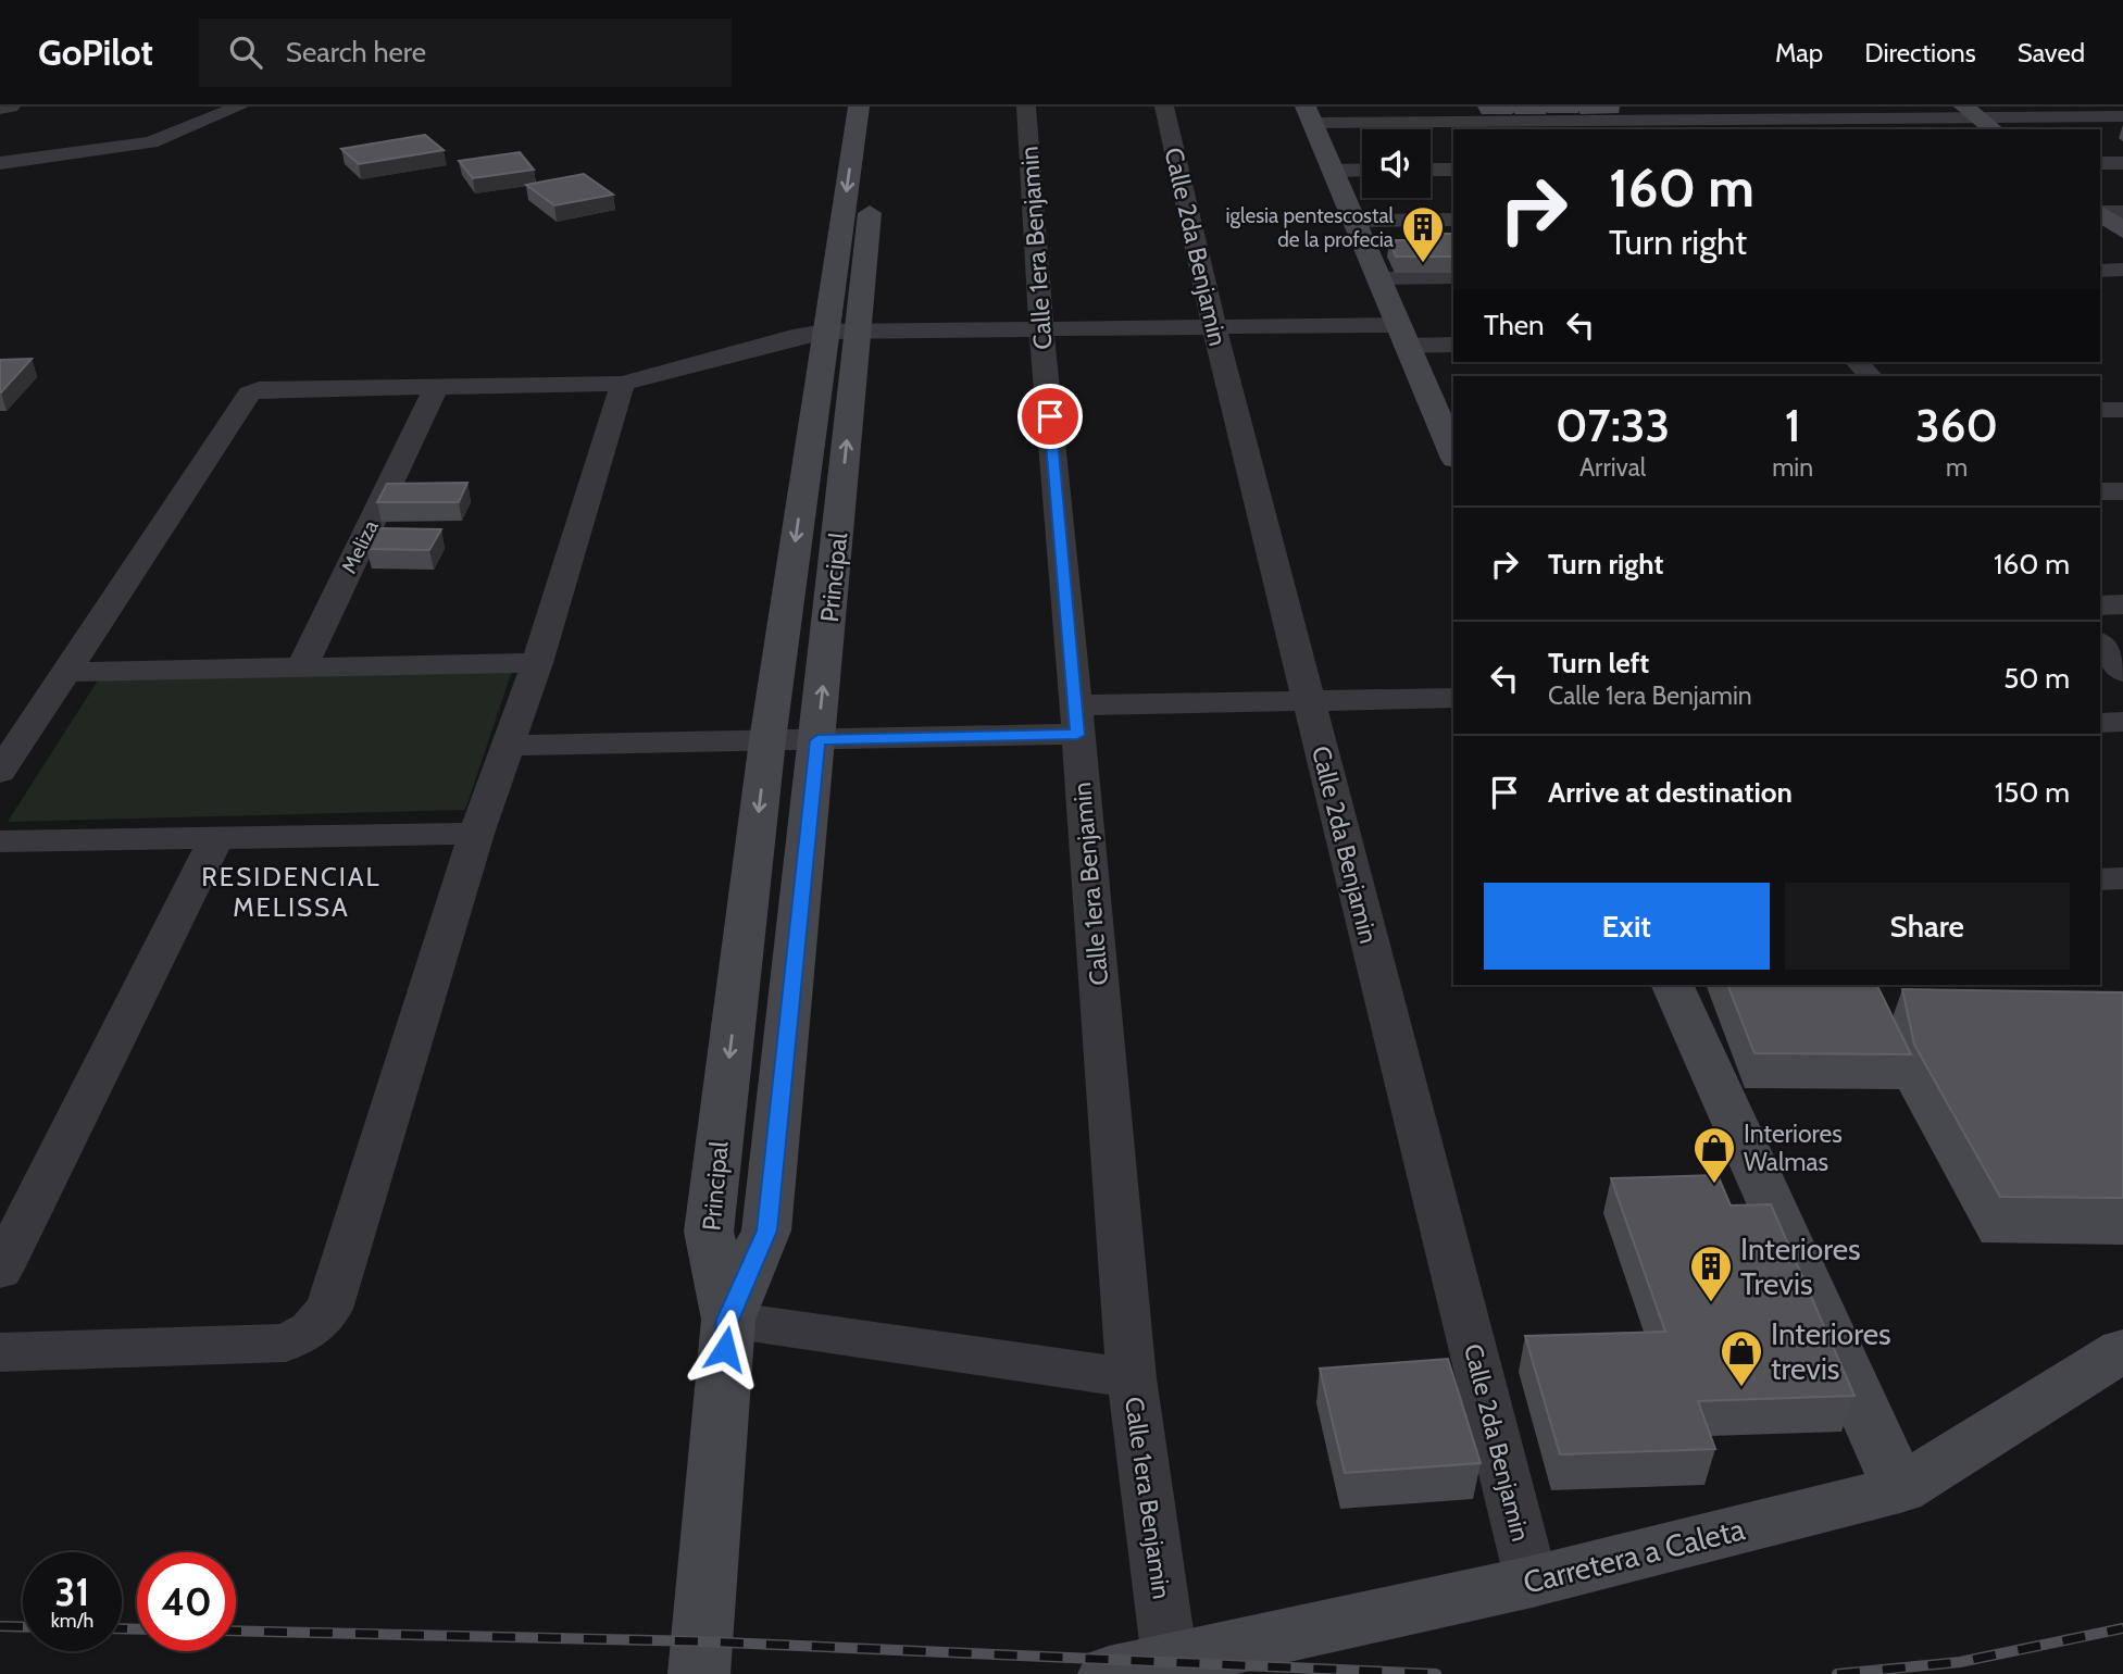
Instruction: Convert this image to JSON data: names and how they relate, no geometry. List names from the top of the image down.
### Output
{
  "streets": {
    "street": [
      "Calle 2da Benjamin",
      "Calle 1era Benjamin",
      "Meliza",
      "Principal",
      "Carretera a Caleta"
    ]
  },
  "crossings": [
    ["Calle 2da Benjamin", "Carretera a Caleta"],
    ["Calle 1era Benjamin", "Carretera a Caleta"]
  ],
  "districts": ["RESIDENCIAL MELISSA"],
  "places": {
    "building": ["iglesia pentescostal de la profecia", "Interiores Trevis"],
    "shop": ["Interiores Walmas", "Interiores trevis"]
  },
  "page": {
    "header": "GoPilot",
    "search": "Search here",
    "nav": ["Map", "Directions", "Saved"],
    "turn": ["160 m", "Turn right"],
    "then": "Then",
    "eta": [
      "07:33",
      "Arrival",
      "1",
      "min",
      "360",
      "m"
    ],
    "list": [
      {
        "name": "Turn right",
        "value": "160 m"
      },
      {
        "name": "Turn left",
        "note": "Calle 1era Benjamin",
        "value": "50 m"
      },
      {
        "name": "Arrive at destination",
        "value": "150 m"
      }
    ],
    "buttons": ["Exit", "Share"],
    "speed": "31 km/h",
    "limit": "40"
  }
}
